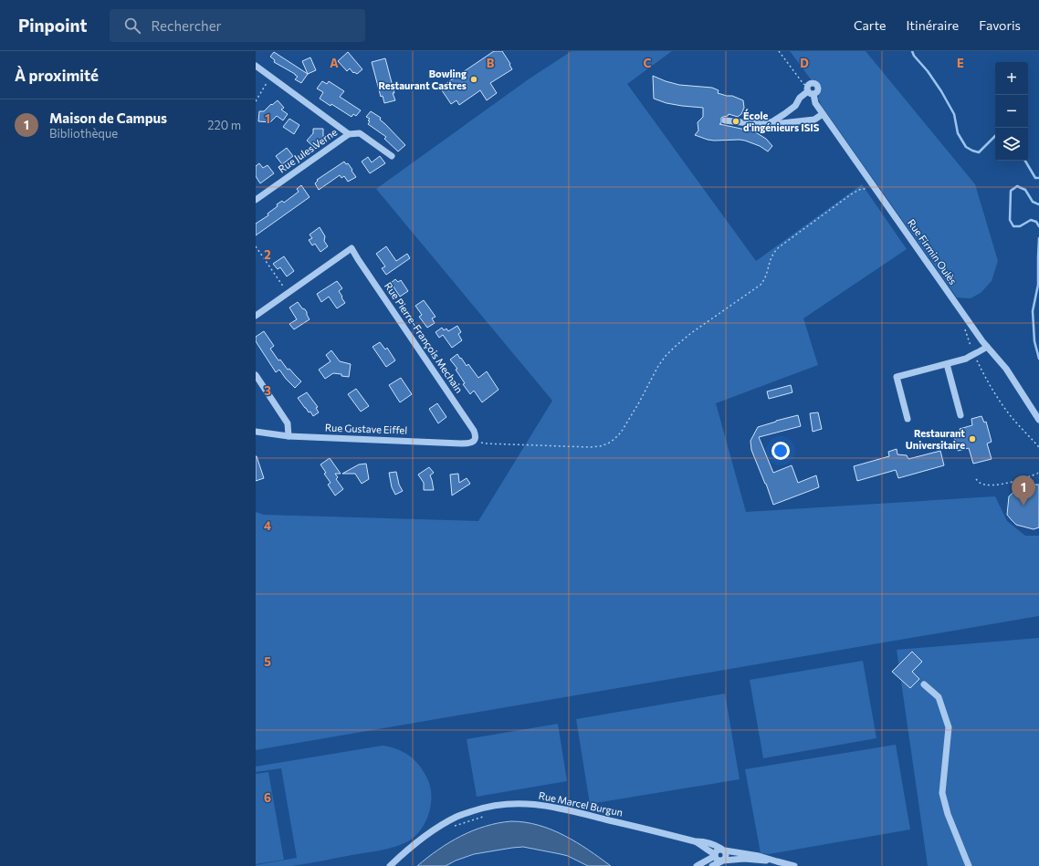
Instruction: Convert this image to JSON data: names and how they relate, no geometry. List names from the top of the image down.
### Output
{
  "streets": {
    "street": [
      "Rue Jules Verne",
      "Rue Firmin Oulès",
      "Rue Pierre-François Mechain",
      "Rue Gustave Eiffel",
      "Rue Marcel Burgun"
    ]
  },
  "crossings": [
    ["Rue Pierre-François Mechain", "Rue Gustave Eiffel"]
  ],
  "places": ["Bowling Restaurant Castres", "École d'ingénieurs ISIS", "Restaurant Universitaire"],
  "page": {
    "header": "Pinpoint",
    "search": "Rechercher",
    "nav": ["Carte", "Itinéraire", "Favoris"],
    "heading": "À proximité",
    "map_buttons": ["+", "−"],
    "list": [
      {
        "mark": "1",
        "name": "Maison de Campus",
        "note": "Bibliothèque",
        "value": "220 m"
      }
    ],
    "pins": "1"
  },
  "grid": {
    "columns": [
      "A",
      "B",
      "C",
      "D",
      "E"
    ],
    "rows": [
      "1",
      "2",
      "3",
      "4",
      "5",
      "6"
    ]
  }
}
